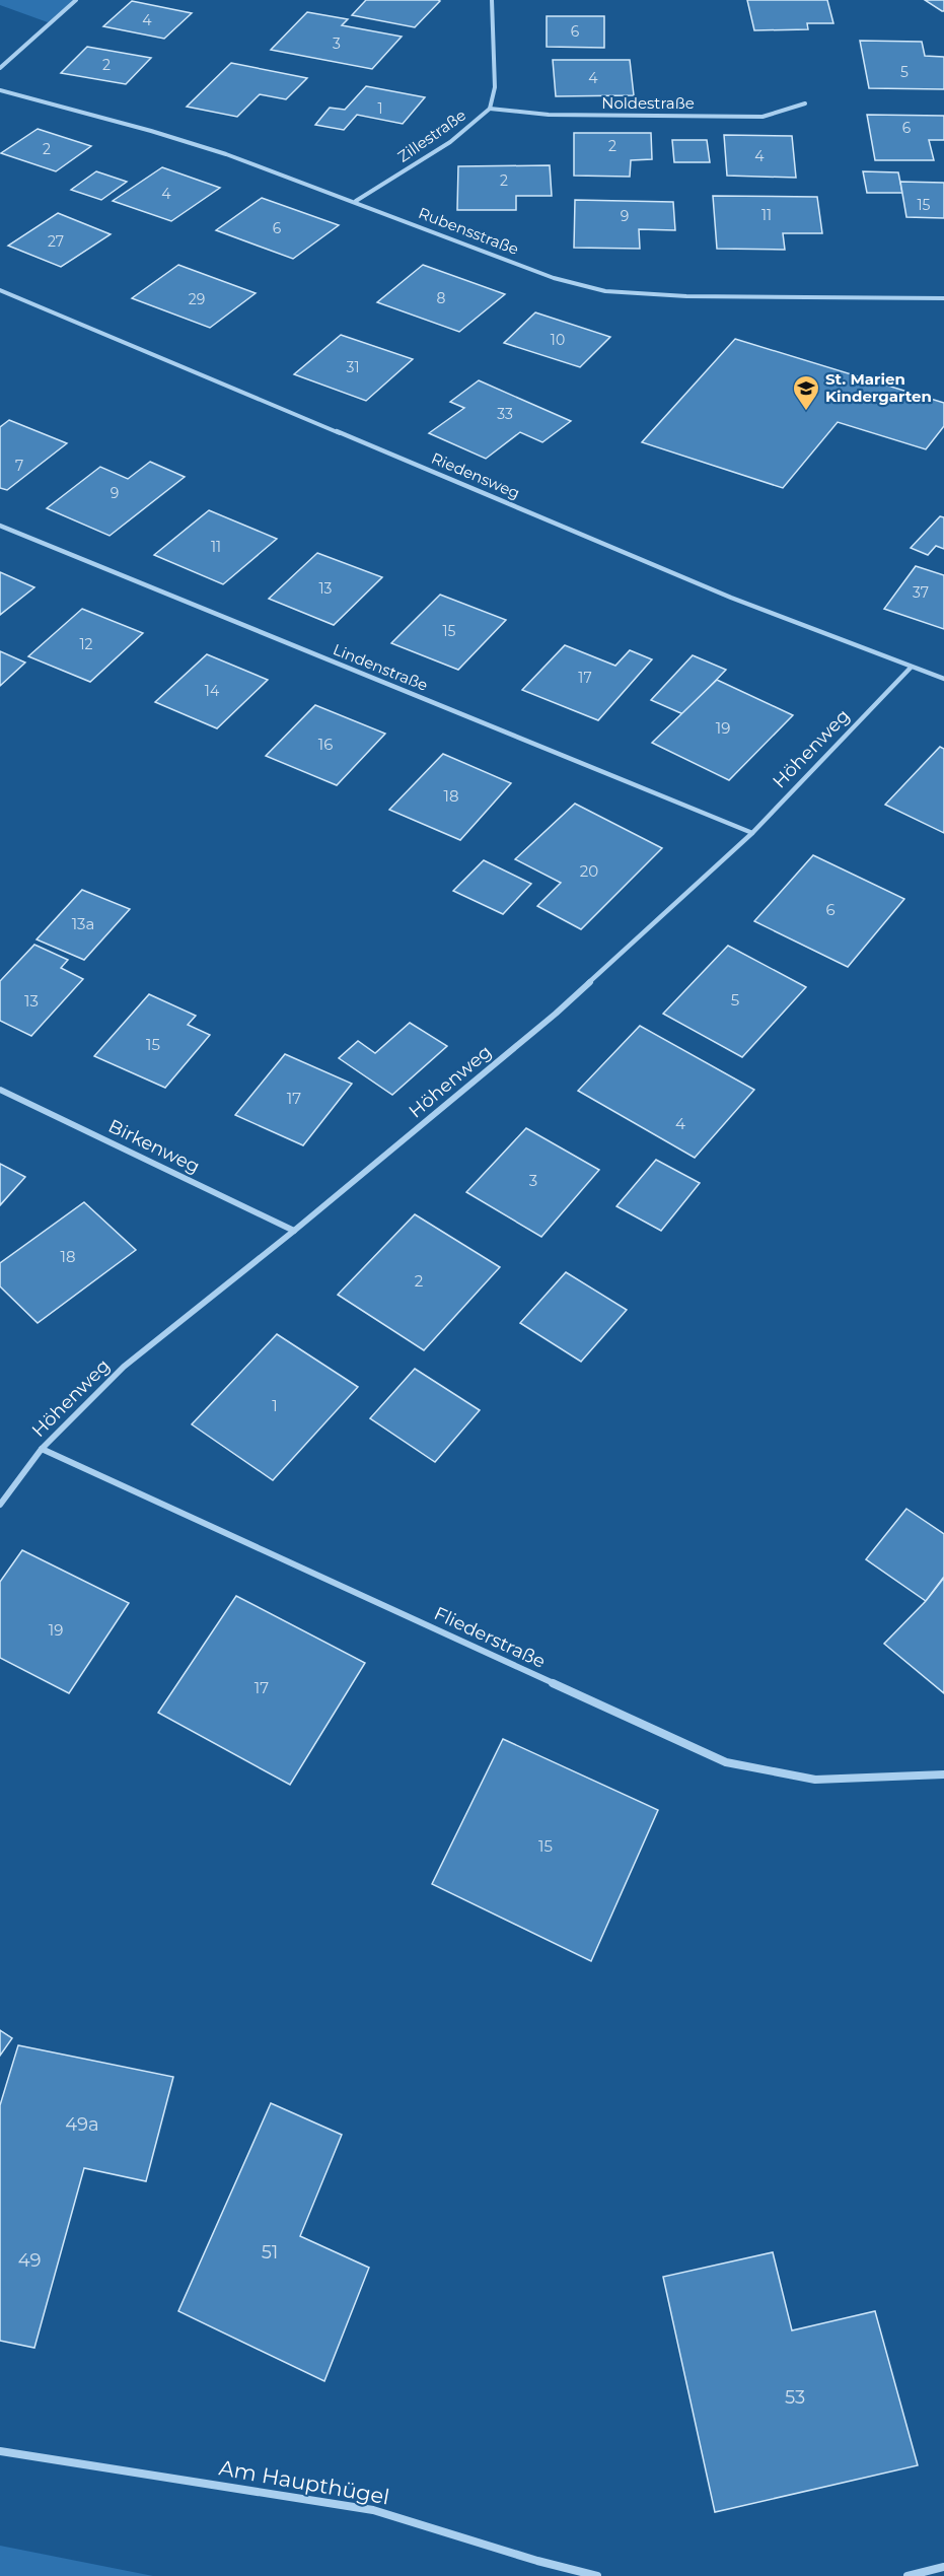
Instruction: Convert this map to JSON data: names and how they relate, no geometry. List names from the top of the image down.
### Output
{
  "streets": {
    "street": [
      "Noldestraße",
      "Zillestraße",
      "Rubensstraße",
      "Riedensweg",
      "Lindenstraße",
      "Höhenweg",
      "Birkenweg",
      "Fliederstraße",
      "Am Haupthügel"
    ]
  },
  "crossings": [
    ["Noldestraße", "Zillestraße"],
    ["Zillestraße", "Rubensstraße"],
    ["Riedensweg", "Höhenweg"],
    ["Lindenstraße", "Höhenweg"],
    ["Höhenweg", "Birkenweg"],
    ["Höhenweg", "Fliederstraße"]
  ],
  "places": {
    "school or university": ["St. Marien Kindergarten"]
  },
  "house_numbers": [
    "4",
    "6",
    "3",
    "2",
    "5",
    "4",
    "1",
    "6",
    "2",
    "2",
    "4",
    "2",
    "4",
    "15",
    "11",
    "9",
    "6",
    "27",
    "8",
    "29",
    "10",
    "31",
    "33",
    "7",
    "9",
    "11",
    "13",
    "37",
    "15",
    "12",
    "17",
    "14",
    "19",
    "16",
    "18",
    "20",
    "6",
    "13a",
    "5",
    "13",
    "15",
    "17",
    "4",
    "3",
    "18",
    "2",
    "1",
    "19",
    "17",
    "15",
    "49a",
    "51",
    "49",
    "53"
  ]
}
